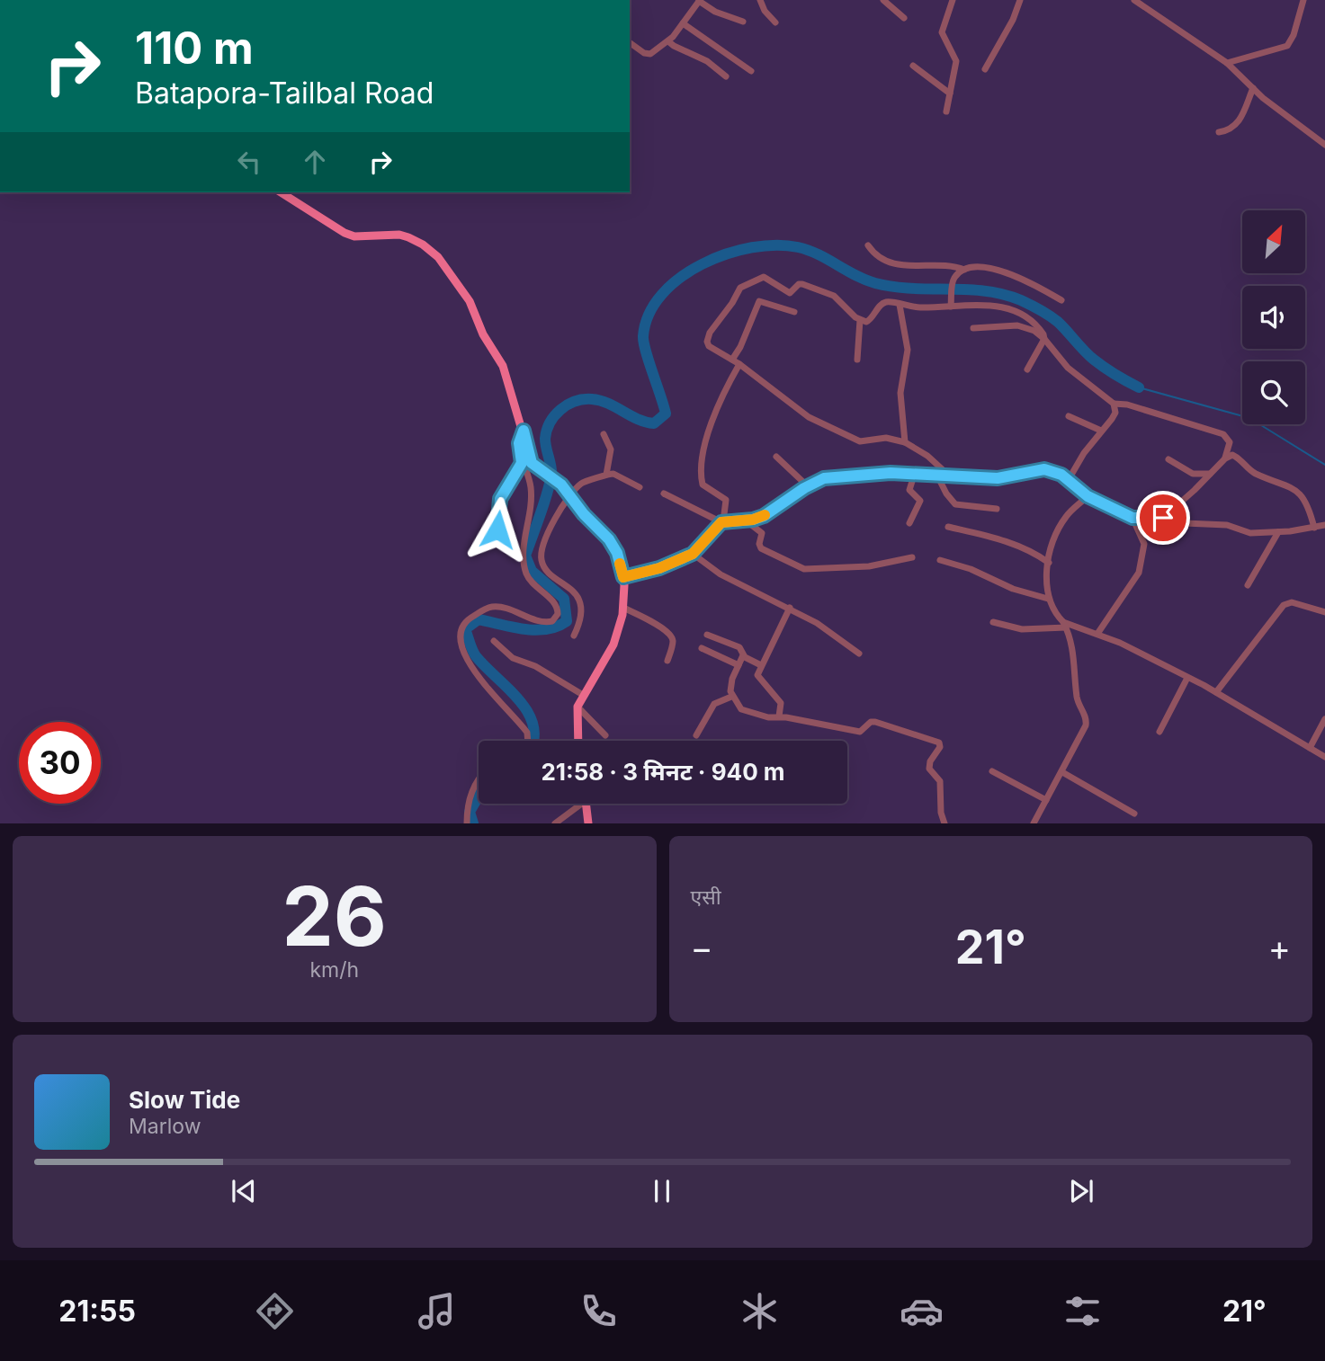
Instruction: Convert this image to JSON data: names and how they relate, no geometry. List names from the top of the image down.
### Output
{
  "north": "top right",
  "page": {
    "turn": ["110 m", "Batapora-Tailbal Road"],
    "limit": "30",
    "trip": "21:58 · 3 मिनट · 940 m",
    "tile": [
      ["26", "km/h"],
      "एसी"
    ],
    "heat": ["−", "21°", "+"],
    "song": ["Slow Tide", "Marlow"],
    "tabs": ["21:55", "21°"]
  }
}
